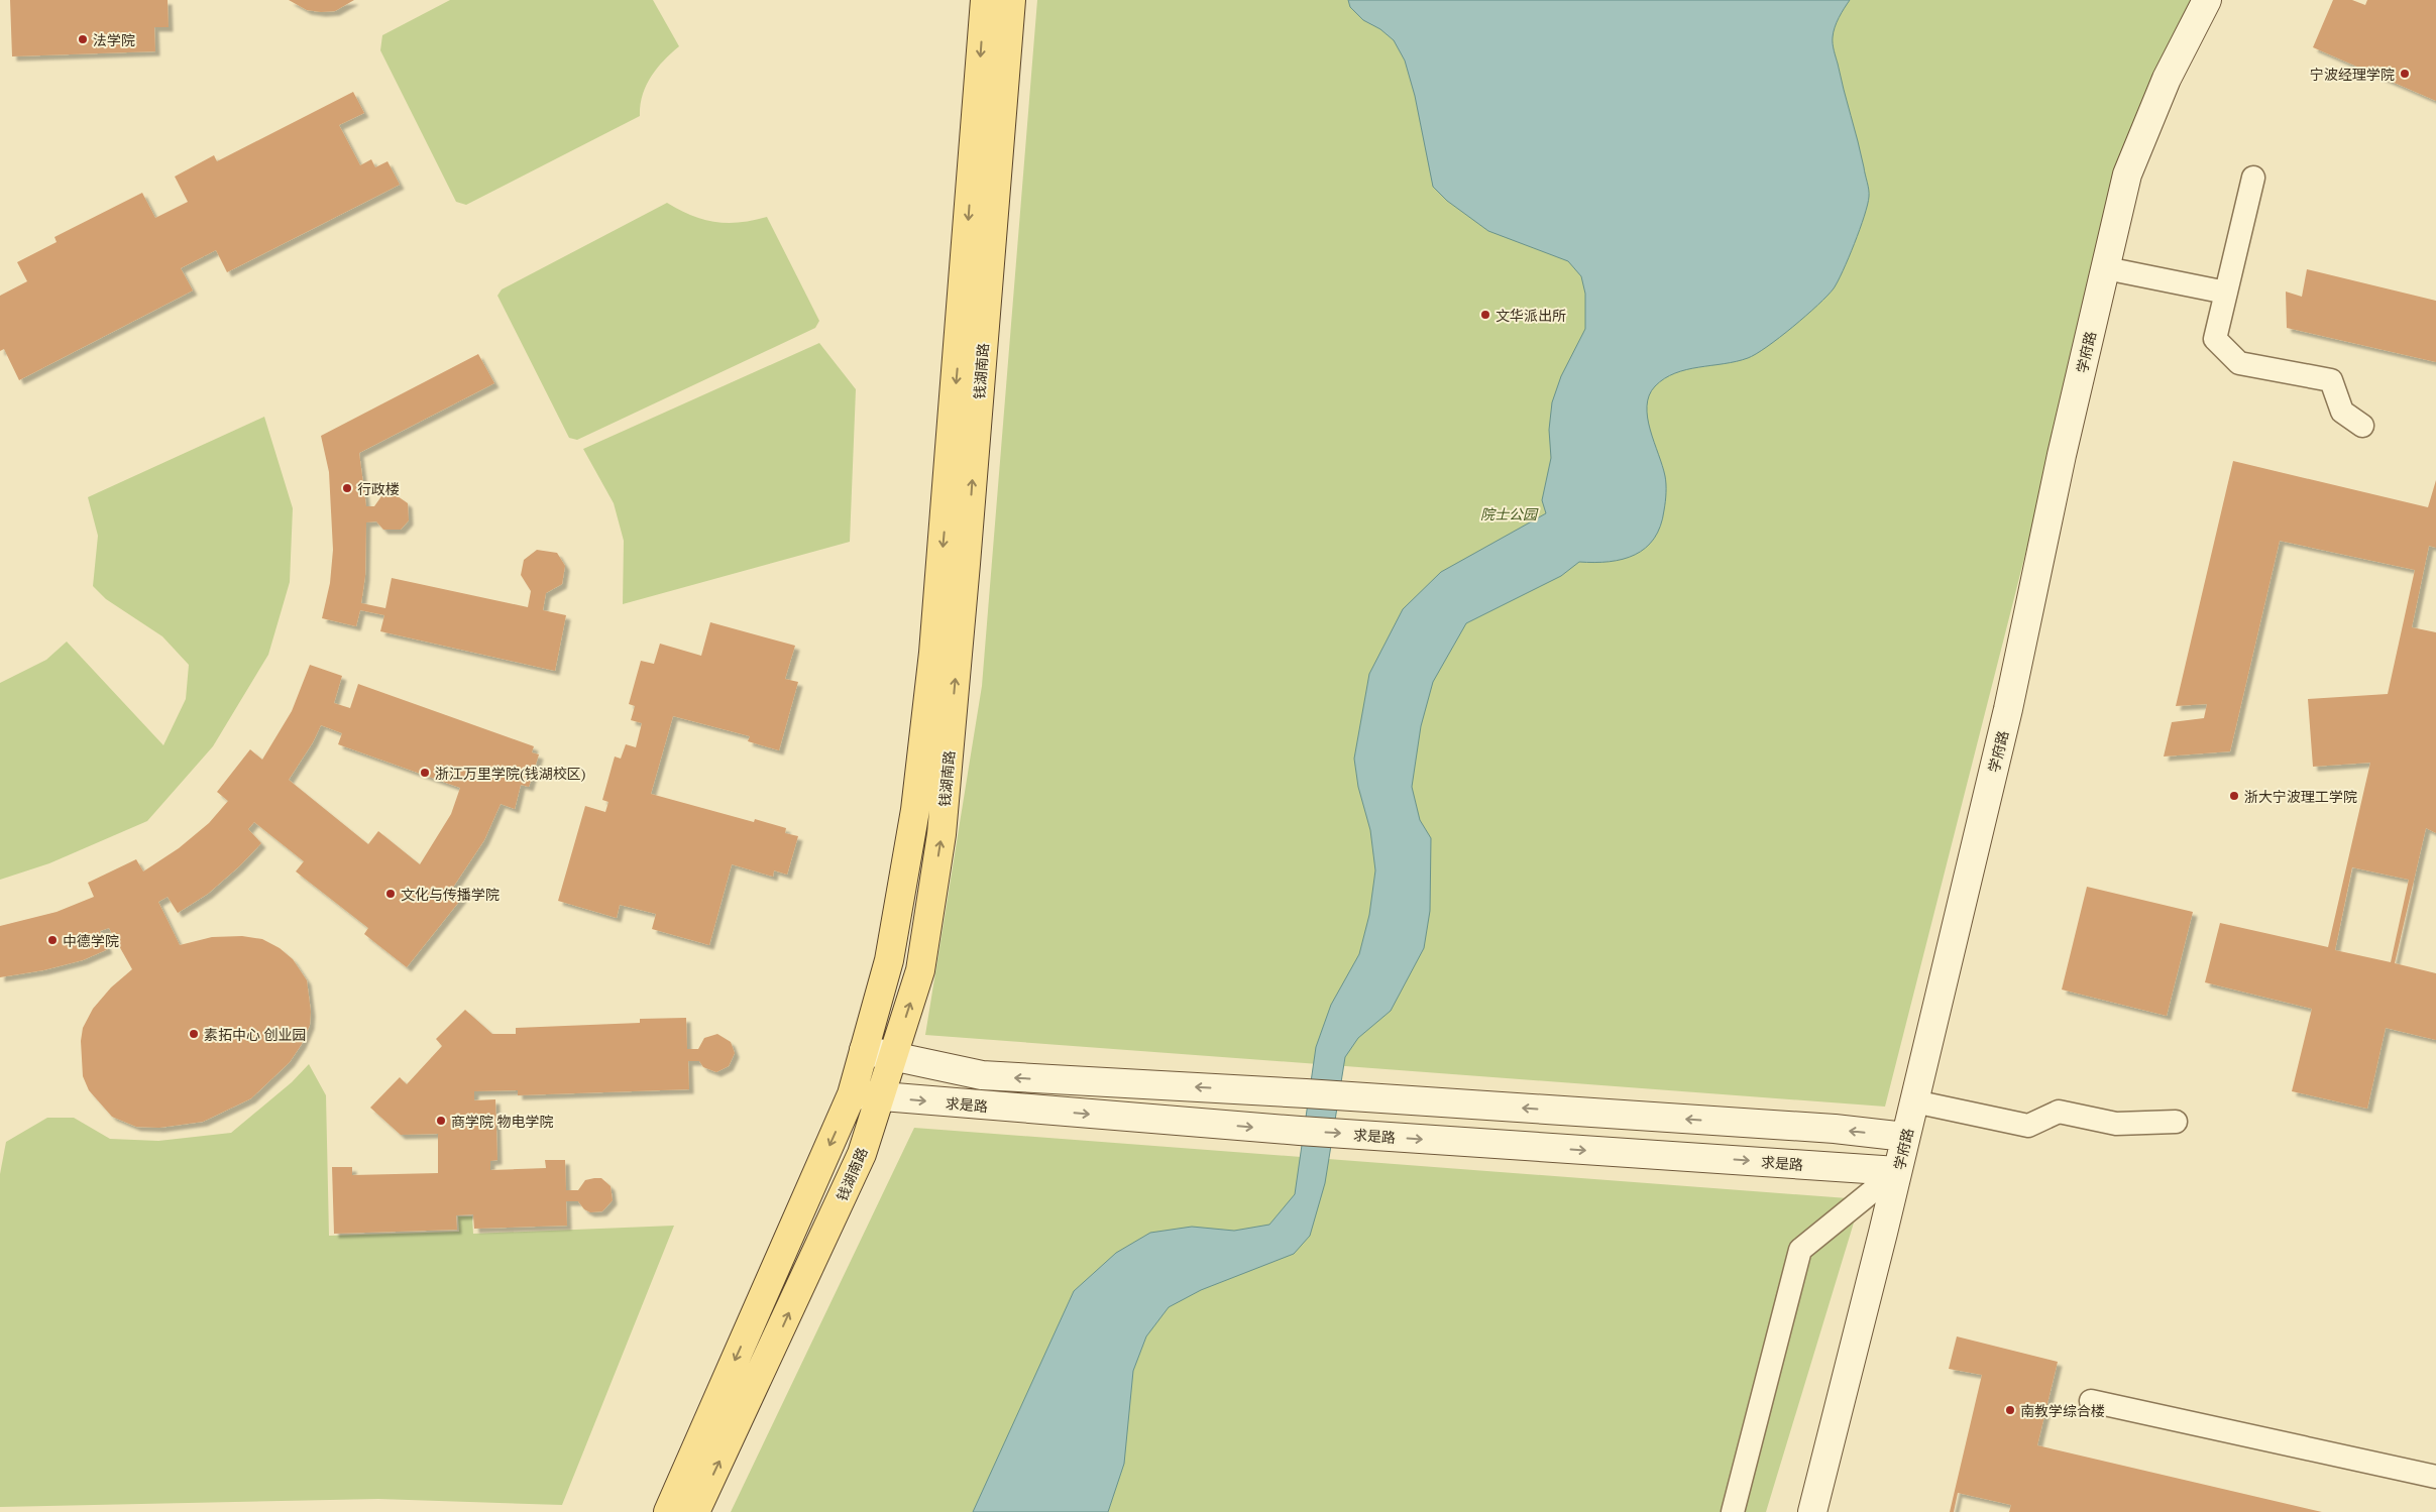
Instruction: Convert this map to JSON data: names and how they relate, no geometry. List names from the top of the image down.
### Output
{
  "streets": {
    "main road": ["钱湖南路"],
    "street": ["学府路", "求是路"]
  },
  "crossings": [
    ["学府路", "求是路"],
    ["钱湖南路", "求是路"]
  ],
  "parks": ["院士公园"],
  "places": [
    "法学院",
    "宁波经理学院",
    "文华派出所",
    "行政楼",
    "浙江万里学院(钱湖校区)",
    "浙大宁波理工学院",
    "文化与传播学院",
    "中德学院",
    "素拓中心 创业园",
    "商学院 物电学院",
    "南教学综合楼"
  ]
}
